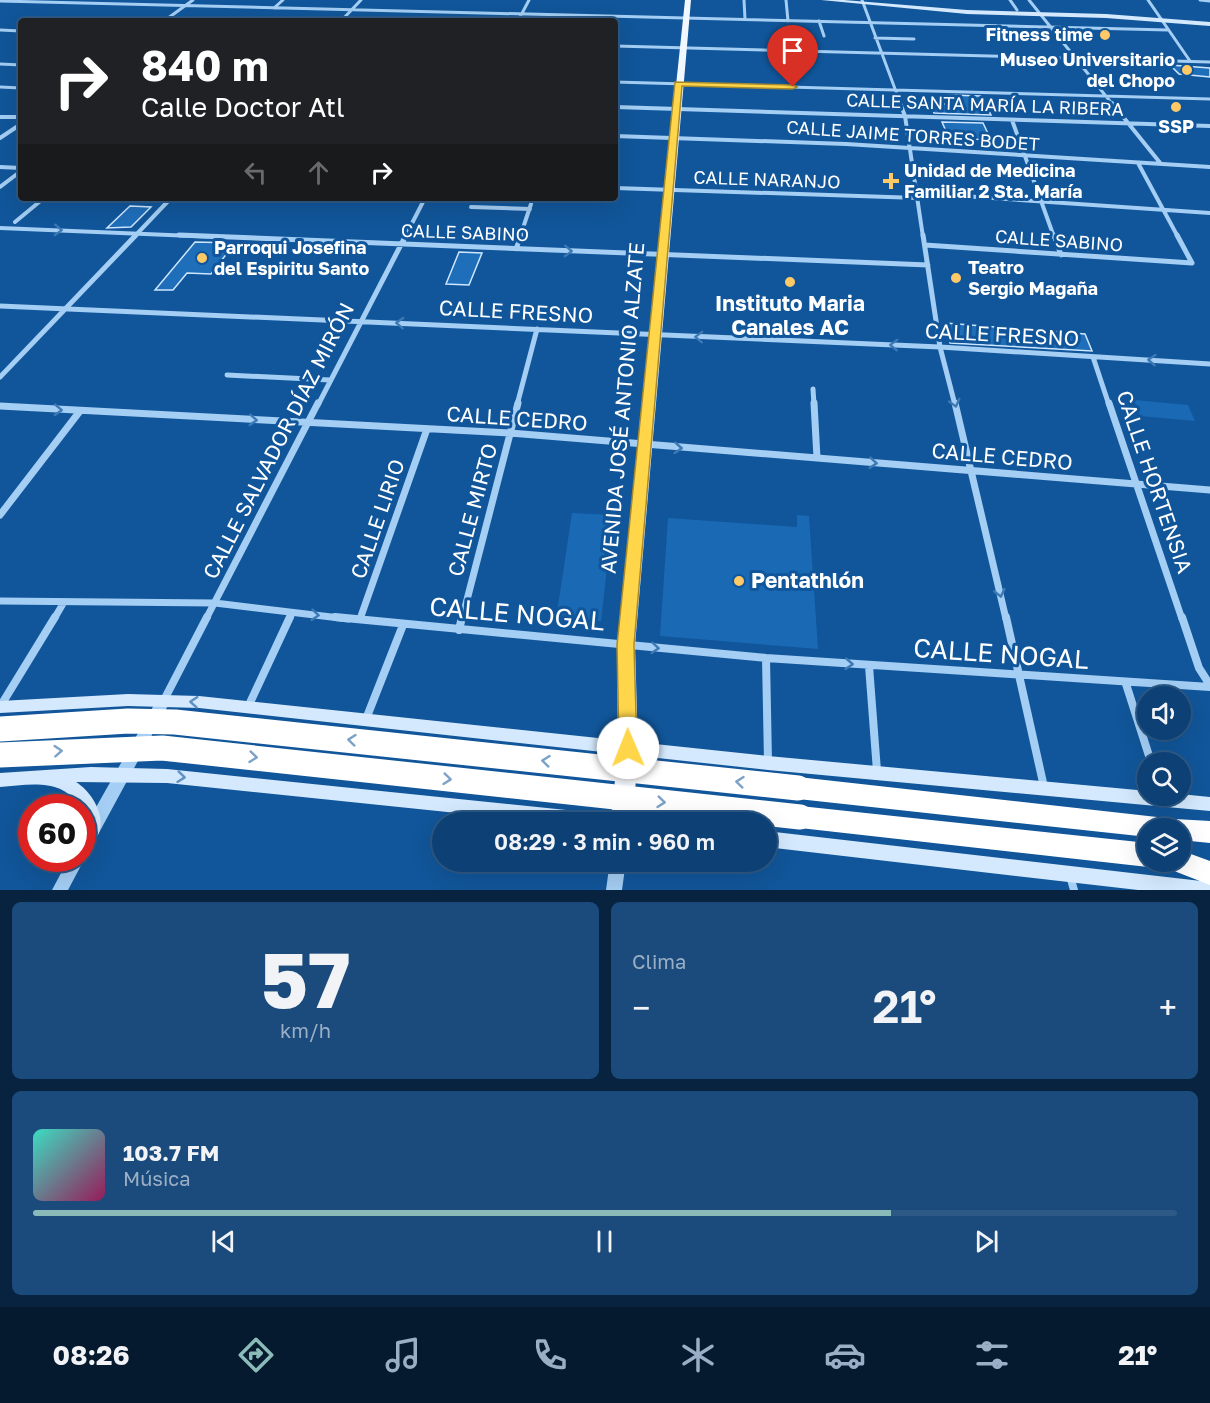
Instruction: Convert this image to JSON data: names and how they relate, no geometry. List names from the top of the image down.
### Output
{
  "streets": {
    "main road": ["AVENIDA JOSÉ ANTONIO ALZATE"],
    "street": [
      "CALLE SANTA MARÍA LA RIBERA",
      "CALLE JAIME TORRES BODET",
      "CALLE NARANJO",
      "CALLE SABINO",
      "CALLE FRESNO",
      "CALLE CEDRO",
      "CALLE SALVADOR DÍAZ MIRÓN",
      "CALLE HORTENSIA",
      "CALLE MIRTO",
      "CALLE LIRIO",
      "CALLE NOGAL"
    ]
  },
  "crossings": [
    ["CALLE SANTA MARÍA LA RIBERA", "AVENIDA JOSÉ ANTONIO ALZATE"],
    ["CALLE JAIME TORRES BODET", "AVENIDA JOSÉ ANTONIO ALZATE"],
    ["CALLE NARANJO", "CALLE SABINO"],
    ["CALLE NARANJO", "AVENIDA JOSÉ ANTONIO ALZATE"],
    ["CALLE SABINO", "AVENIDA JOSÉ ANTONIO ALZATE"],
    ["CALLE SABINO", "CALLE SALVADOR DÍAZ MIRÓN"],
    ["CALLE FRESNO", "AVENIDA JOSÉ ANTONIO ALZATE"],
    ["CALLE FRESNO", "CALLE SALVADOR DÍAZ MIRÓN"],
    ["CALLE FRESNO", "CALLE HORTENSIA"],
    ["CALLE FRESNO", "CALLE MIRTO"],
    ["AVENIDA JOSÉ ANTONIO ALZATE", "CALLE CEDRO"],
    ["AVENIDA JOSÉ ANTONIO ALZATE", "CALLE NOGAL"],
    ["CALLE CEDRO", "CALLE SALVADOR DÍAZ MIRÓN"],
    ["CALLE CEDRO", "CALLE HORTENSIA"],
    ["CALLE CEDRO", "CALLE MIRTO"],
    ["CALLE CEDRO", "CALLE LIRIO"],
    ["CALLE SALVADOR DÍAZ MIRÓN", "CALLE NOGAL"],
    ["CALLE HORTENSIA", "CALLE NOGAL"],
    ["CALLE MIRTO", "CALLE NOGAL"],
    ["CALLE LIRIO", "CALLE NOGAL"]
  ],
  "one_way": ["CALLE FRESNO", "CALLE CEDRO"],
  "places": {
    "other": [
      "Fitness time",
      "Museo Universitario del Chopo",
      "SSP",
      "Parroqui Josefina del Espiritu Santo",
      "Teatro Sergio Magaña",
      "Instituto Maria Canales AC",
      "Pentathlón"
    ],
    "health": ["Unidad de Medicina Familiar 2 Sta. María"]
  },
  "page": {
    "turn": ["840 m", "Calle Doctor Atl"],
    "limit": "60",
    "trip": "08:29 · 3 min · 960 m",
    "tile": [
      ["57", "km/h"],
      "Clima"
    ],
    "heat": ["−", "21°", "+"],
    "song": ["103.7 FM", "Música"],
    "tabs": ["08:26", "21°"]
  }
}
